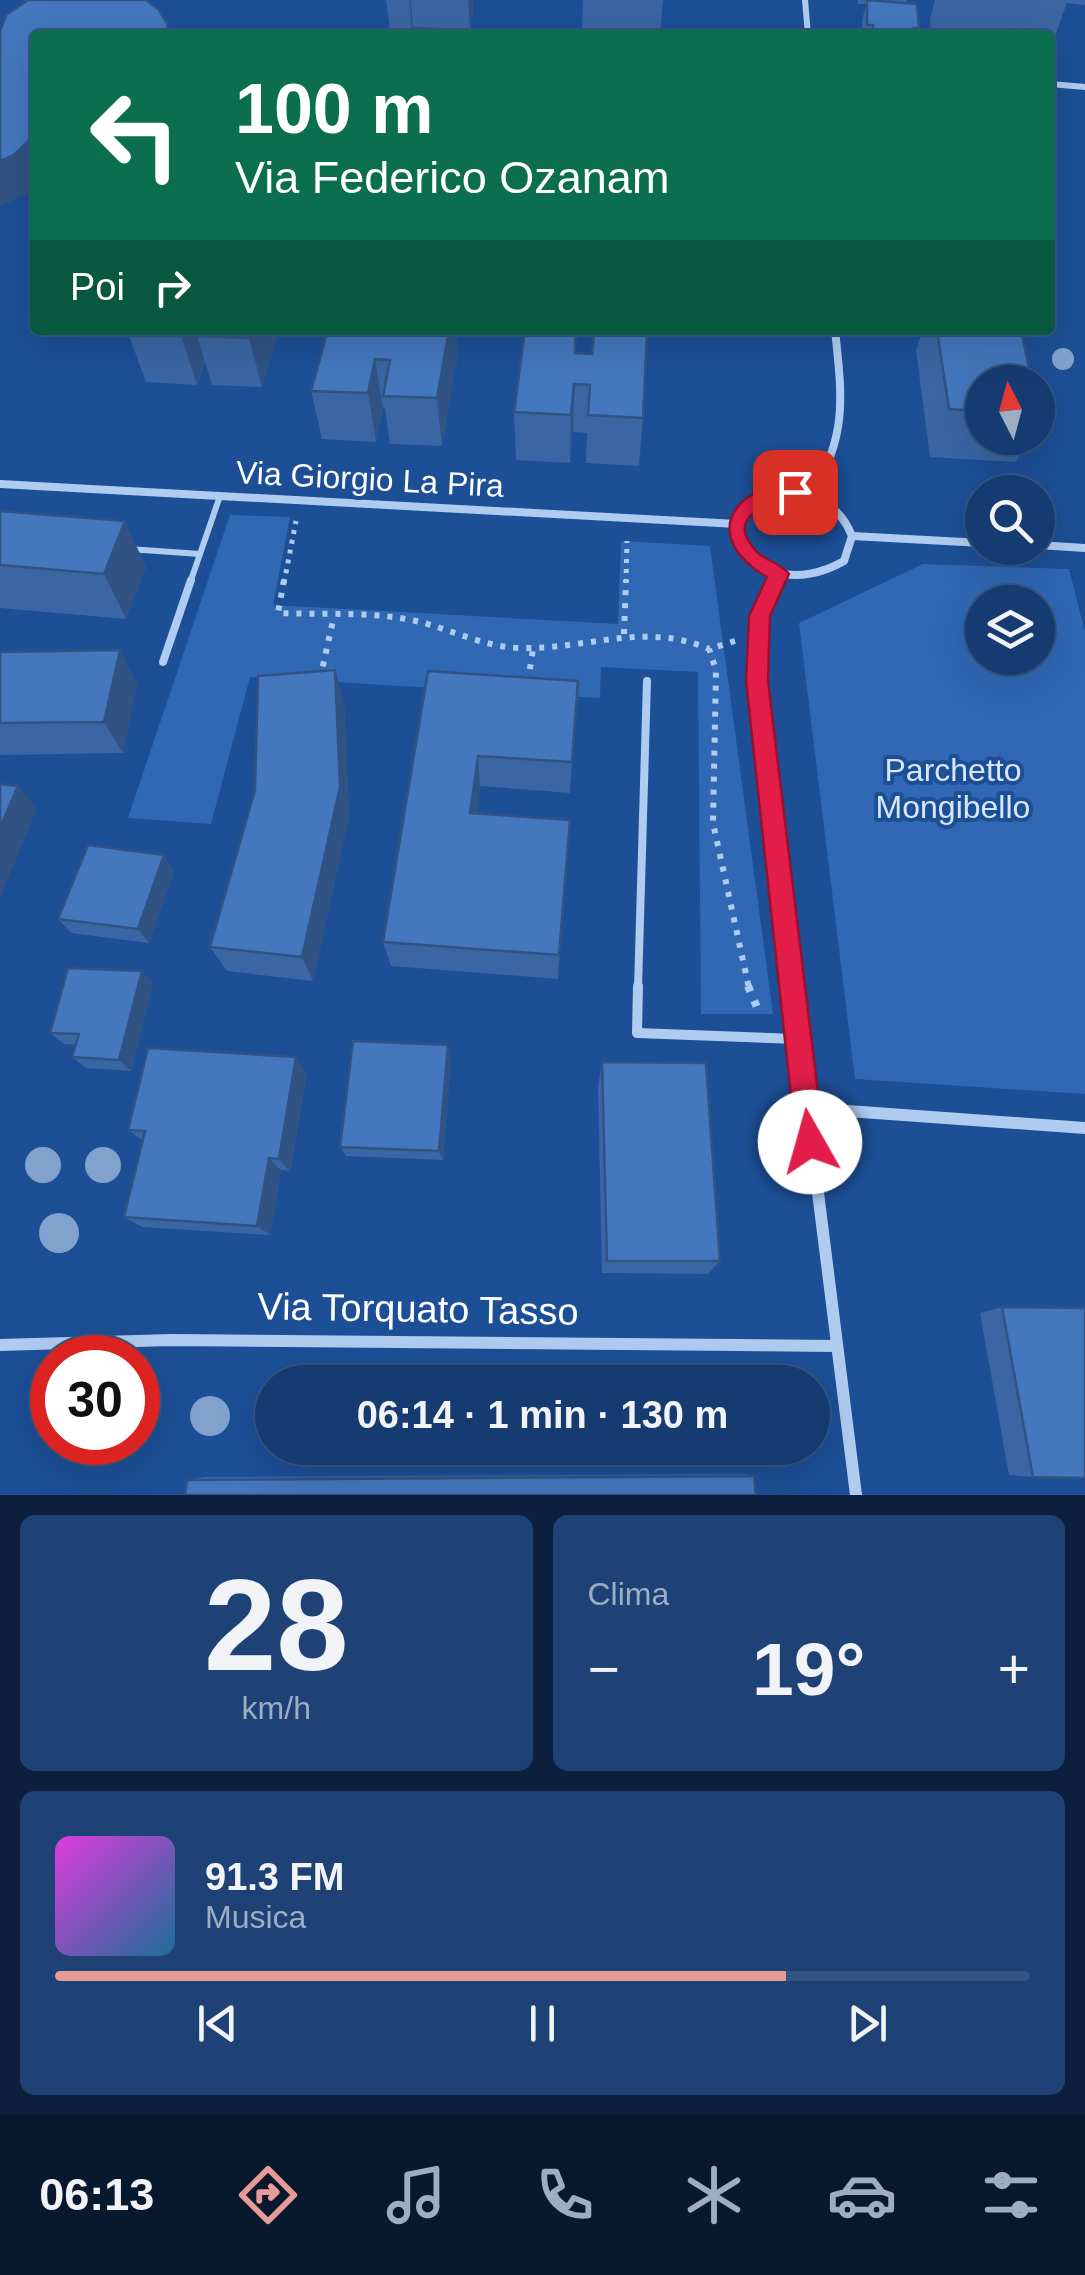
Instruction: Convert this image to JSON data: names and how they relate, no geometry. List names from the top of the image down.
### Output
{
  "streets": {
    "street": ["Via Giorgio La Pira", "Via Torquato Tasso"]
  },
  "parks": ["Parchetto Mongibello"],
  "north": "top",
  "page": {
    "turn": ["100 m", "Via Federico Ozanam"],
    "then": "Poi",
    "limit": "30",
    "trip": "06:14 · 1 min · 130 m",
    "tile": [
      ["28", "km/h"],
      "Clima"
    ],
    "heat": ["−", "19°", "+"],
    "song": ["91.3 FM", "Musica"],
    "tabs": "06:13"
  }
}
